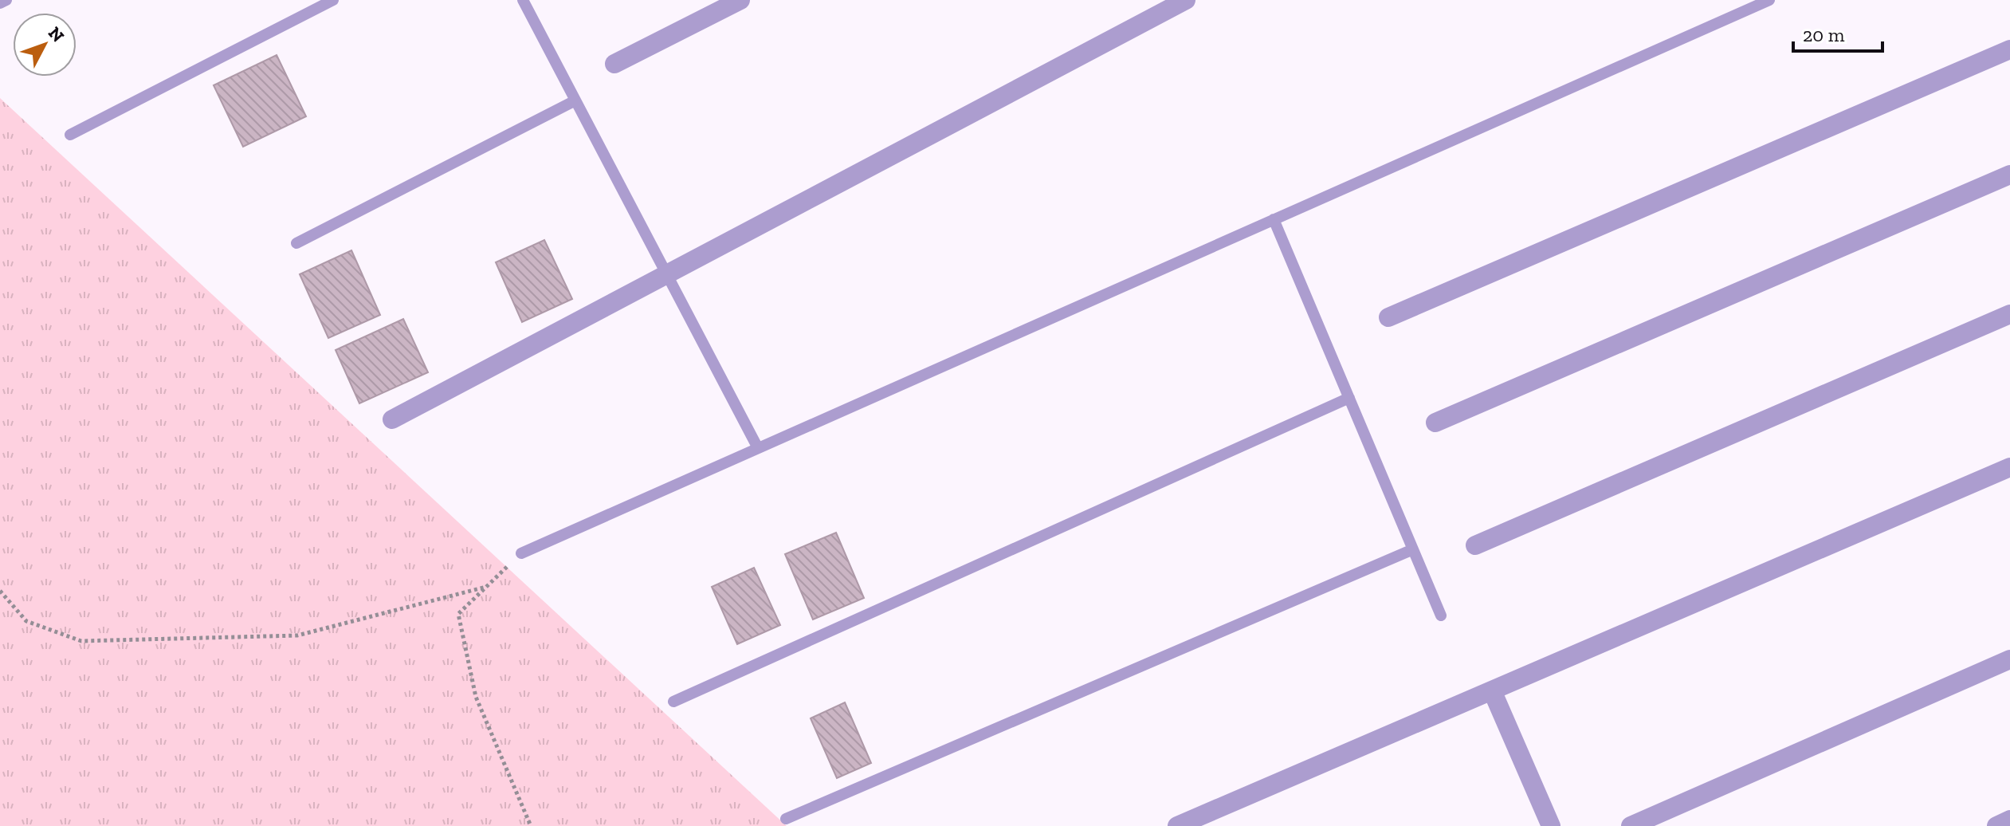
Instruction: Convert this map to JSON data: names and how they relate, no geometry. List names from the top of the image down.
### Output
{
  "scale_bar": "20 m",
  "north": "top right"
}
